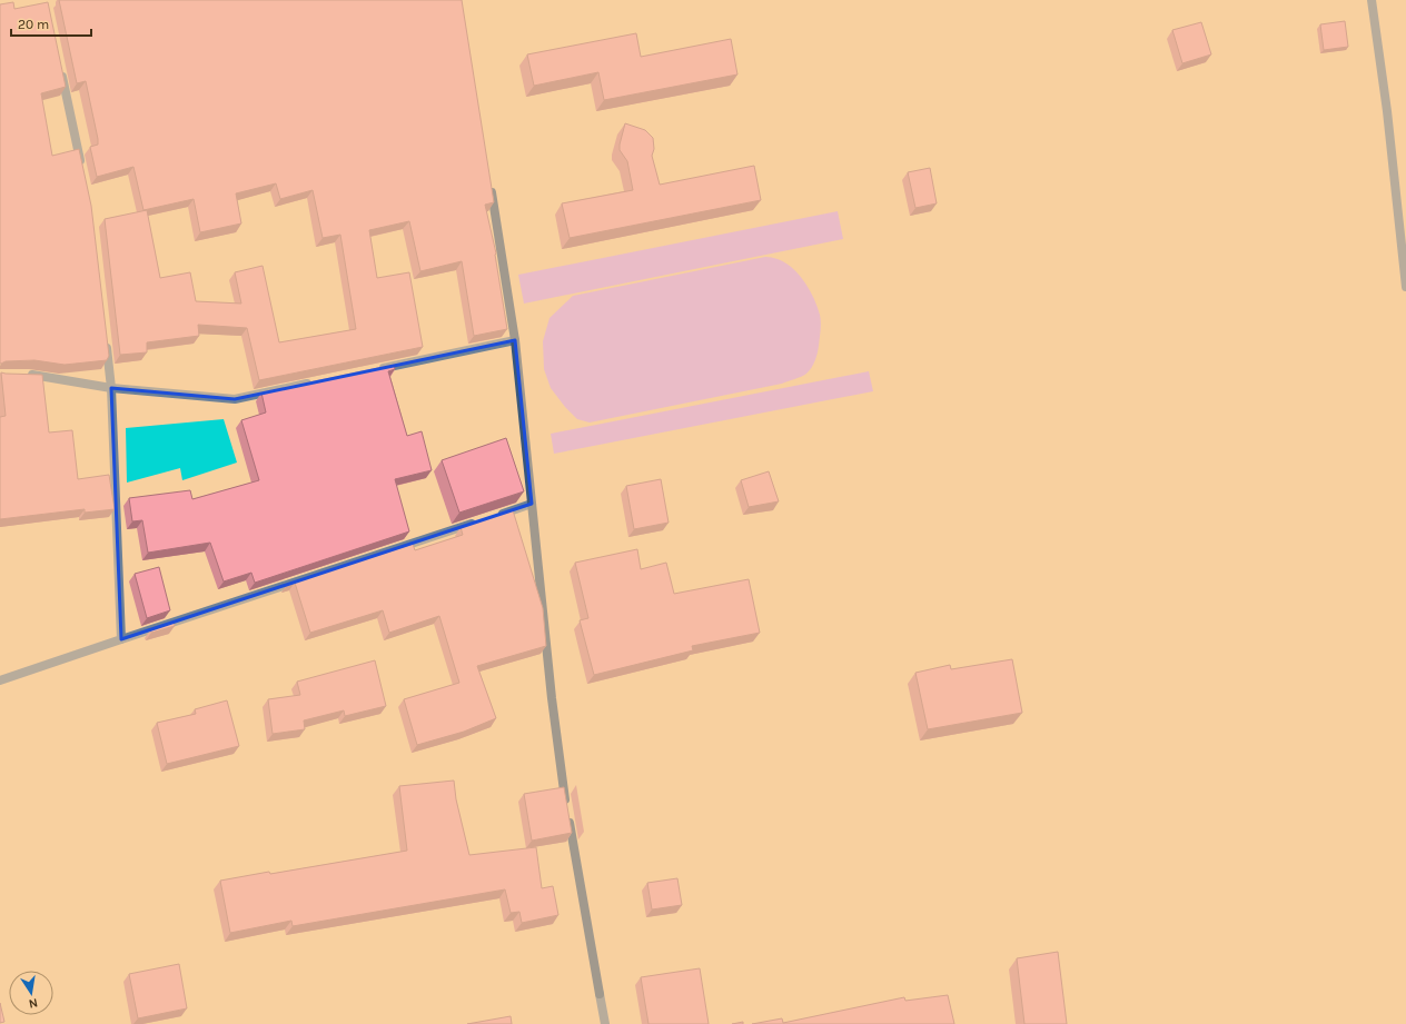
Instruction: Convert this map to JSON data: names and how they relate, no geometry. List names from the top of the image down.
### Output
{
  "scale_bar": "20 m",
  "north": "bottom"
}
